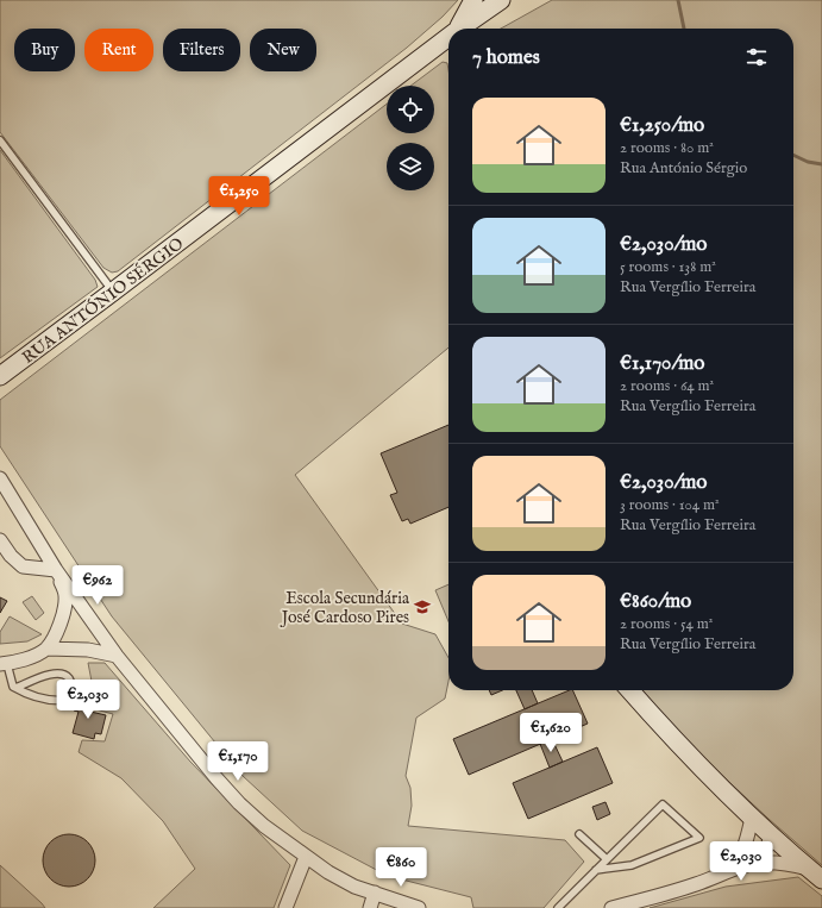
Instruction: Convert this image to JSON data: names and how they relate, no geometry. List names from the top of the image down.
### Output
{
  "streets": {
    "street": ["RUA ANTÓNIO SÉRGIO"]
  },
  "places": {
    "school or university": ["Escola Secundária José Cardoso Pires"]
  },
  "page": {
    "chip": [
      "Buy",
      "Rent",
      "Filters",
      "New"
    ],
    "heading": "7 homes",
    "list": [
      {
        "name": "€1,250/mo",
        "note": "2 rooms · 80 m² · Rua António Sérgio"
      },
      {
        "name": "€2,030/mo",
        "note": "5 rooms · 138 m² · Rua Vergílio Ferreira"
      },
      {
        "name": "€1,170/mo",
        "note": "2 rooms · 64 m² · Rua Vergílio Ferreira"
      },
      {
        "name": "€2,030/mo",
        "note": "3 rooms · 104 m² · Rua Vergílio Ferreira"
      },
      {
        "name": "€860/mo",
        "note": "2 rooms · 54 m² · Rua Vergílio Ferreira"
      }
    ],
    "price": [
      "€1,250",
      "€962",
      "€2,030",
      "€1,620",
      "€1,170",
      "€2,030",
      "€860"
    ]
  }
}
